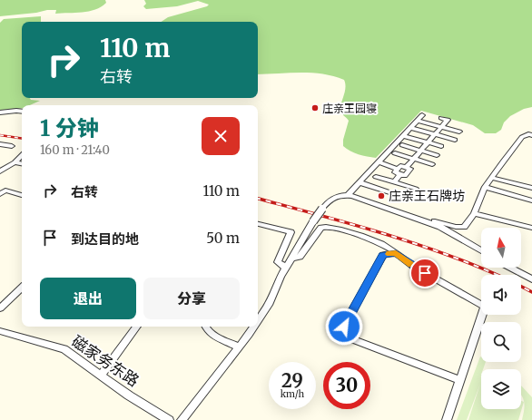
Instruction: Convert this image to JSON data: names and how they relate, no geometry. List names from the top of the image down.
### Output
{
  "streets": {
    "street": ["磁家务东路"]
  },
  "places": ["庄亲王园寝", "庄亲王石牌坊"],
  "north": "top",
  "page": {
    "turn": ["110 m", "右转"],
    "heading": ["1 分钟", "160 m · 21:40"],
    "list": [
      {
        "name": "右转",
        "value": "110 m"
      },
      {
        "name": "到达目的地",
        "value": "50 m"
      }
    ],
    "buttons": ["退出", "分享"],
    "speed": "29 km/h",
    "limit": "30"
  }
}
